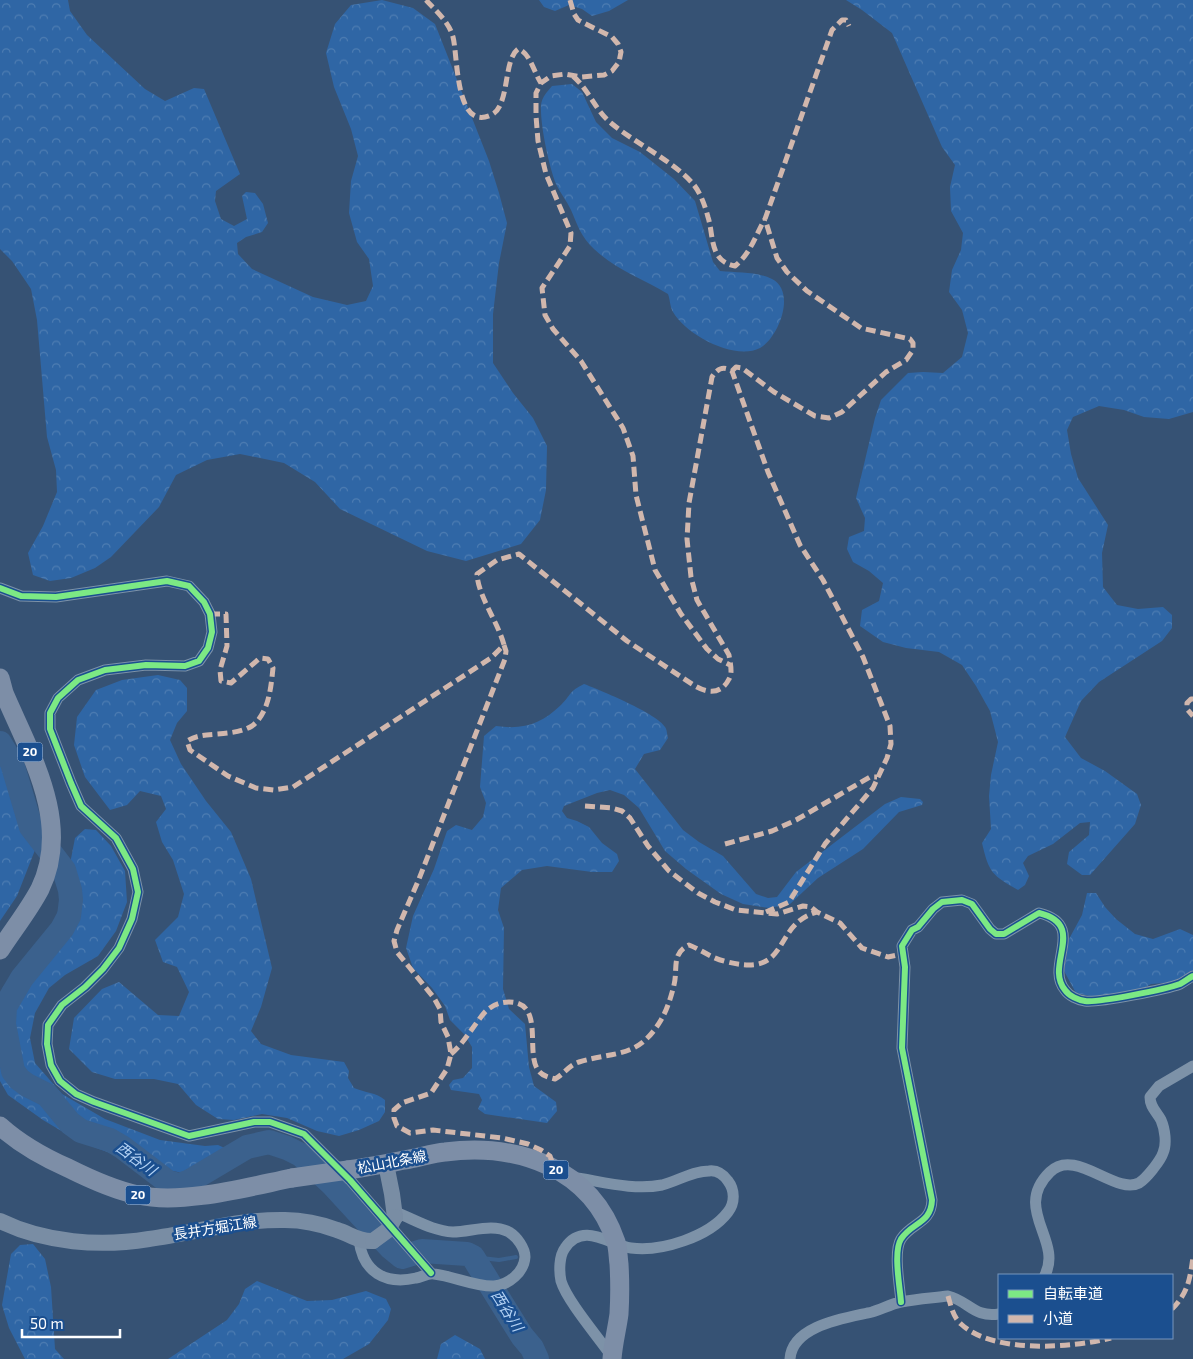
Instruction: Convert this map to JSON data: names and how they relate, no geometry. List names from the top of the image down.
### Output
{
  "streets": {
    "main road": ["20", "松山北条線", "長井方堀江線"]
  },
  "water": ["西谷川"],
  "legend": ["自転車道", "小道"],
  "scale_bar": "50 m"
}
